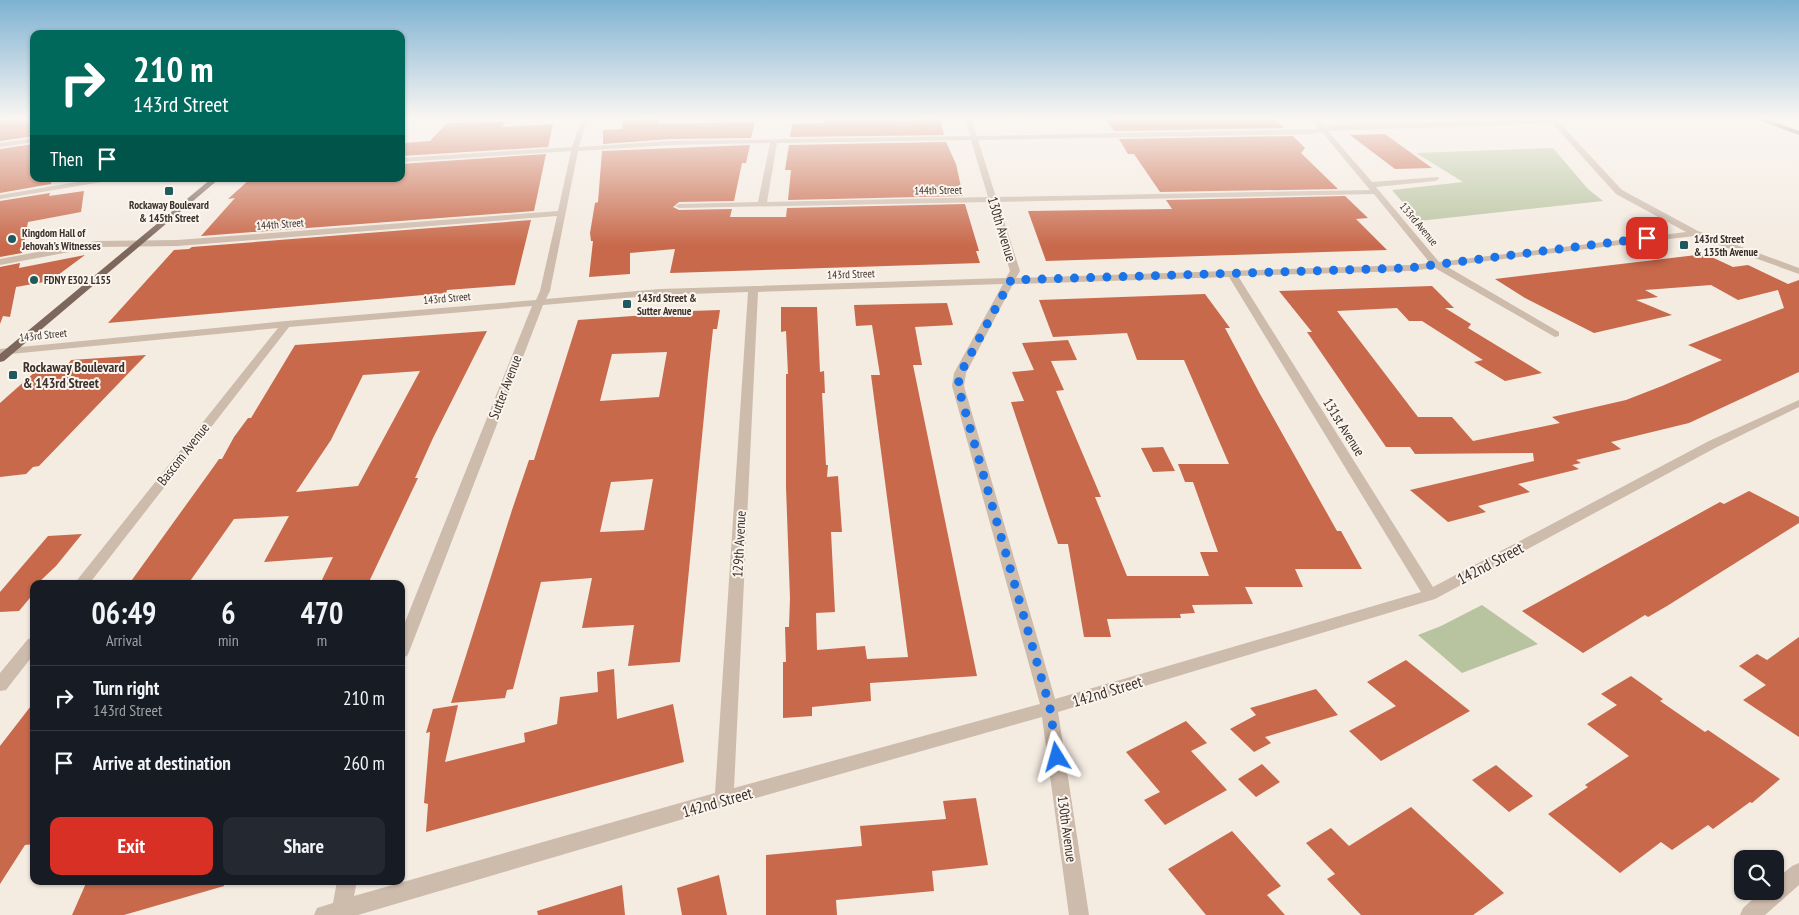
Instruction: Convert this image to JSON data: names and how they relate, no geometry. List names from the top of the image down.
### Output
{
  "streets": {
    "street": [
      "144th Street",
      "133rd Avenue",
      "130th Avenue",
      "143rd Street",
      "Sutter Avenue",
      "131st Avenue",
      "Bascom Avenue",
      "129th Avenue",
      "142nd Street"
    ]
  },
  "crossings": [
    ["144th Street", "133rd Avenue"],
    ["144th Street", "130th Avenue"],
    ["144th Street", "Sutter Avenue"],
    ["133rd Avenue", "143rd Street"],
    ["130th Avenue", "143rd Street"],
    ["130th Avenue", "142nd Street"],
    ["143rd Street", "Sutter Avenue"],
    ["143rd Street", "131st Avenue"],
    ["143rd Street", "Bascom Avenue"],
    ["143rd Street", "129th Avenue"],
    ["131st Avenue", "142nd Street"],
    ["129th Avenue", "142nd Street"]
  ],
  "places": {
    "transit": [
      "Rockaway Boulevard & 145th Street",
      "143rd Street & 135th Avenue",
      "143rd Street & Sutter Avenue",
      "Rockaway Boulevard & 143rd Street"
    ],
    "other": ["Kingdom Hall of Jehovah's Witnesses", "FDNY E302 L155"]
  },
  "page": {
    "turn": ["210 m", "143rd Street"],
    "then": "Then",
    "eta": [
      "06:49",
      "Arrival",
      "6",
      "min",
      "470",
      "m"
    ],
    "list": [
      {
        "name": "Turn right",
        "note": "143rd Street",
        "value": "210 m"
      },
      {
        "name": "Arrive at destination",
        "value": "260 m"
      }
    ],
    "buttons": ["Exit", "Share"]
  }
}
